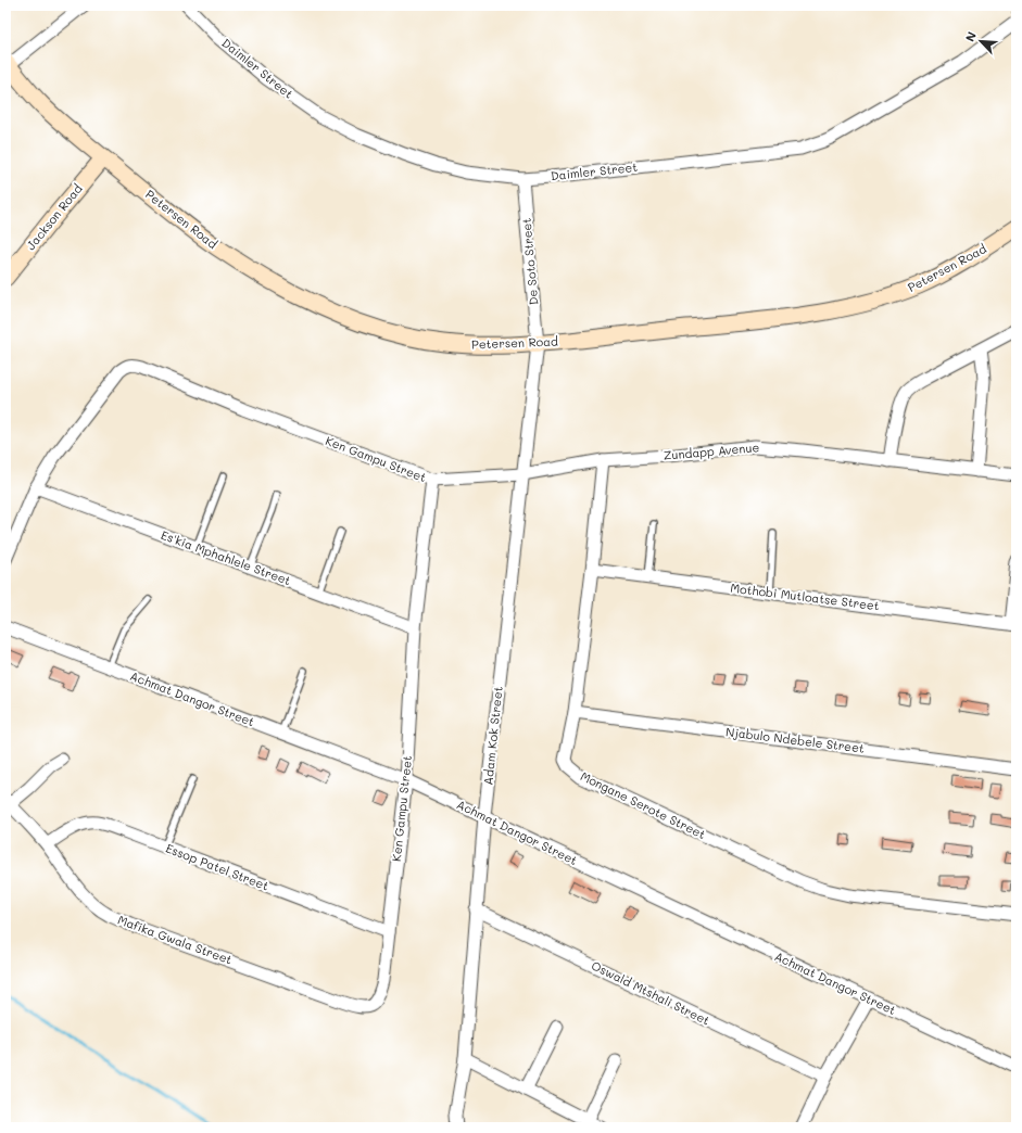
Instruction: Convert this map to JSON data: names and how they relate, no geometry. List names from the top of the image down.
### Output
{
  "streets": {
    "street": [
      "Daimler Street",
      "Jackson Road",
      "Petersen Road",
      "De Soto Street",
      "Zundapp Avenue",
      "Ken Gampu Street",
      "Es'kia Mphahlele Street",
      "Mothobi Mutloatse Street",
      "Achmat Dangor Street",
      "Adam Kok Street",
      "Njabulo Ndebele Street",
      "Mongane Serote Street",
      "Essop Patel Street",
      "Mafika Gwala Street",
      "Oswald Mtshali Street"
    ]
  },
  "crossings": [
    ["Daimler Street", "De Soto Street"],
    ["Jackson Road", "Petersen Road"],
    ["Petersen Road", "De Soto Street"],
    ["Petersen Road", "Adam Kok Street"],
    ["De Soto Street", "Adam Kok Street"],
    ["Zundapp Avenue", "Ken Gampu Street"],
    ["Zundapp Avenue", "Adam Kok Street"],
    ["Zundapp Avenue", "Mongane Serote Street"],
    ["Ken Gampu Street", "Es'kia Mphahlele Street"],
    ["Ken Gampu Street", "Achmat Dangor Street"],
    ["Ken Gampu Street", "Essop Patel Street"],
    ["Ken Gampu Street", "Mafika Gwala Street"],
    ["Mothobi Mutloatse Street", "Mongane Serote Street"],
    ["Achmat Dangor Street", "Adam Kok Street"],
    ["Adam Kok Street", "Oswald Mtshali Street"],
    ["Njabulo Ndebele Street", "Mongane Serote Street"],
    ["Essop Patel Street", "Mafika Gwala Street"]
  ],
  "north": "top left"
}
